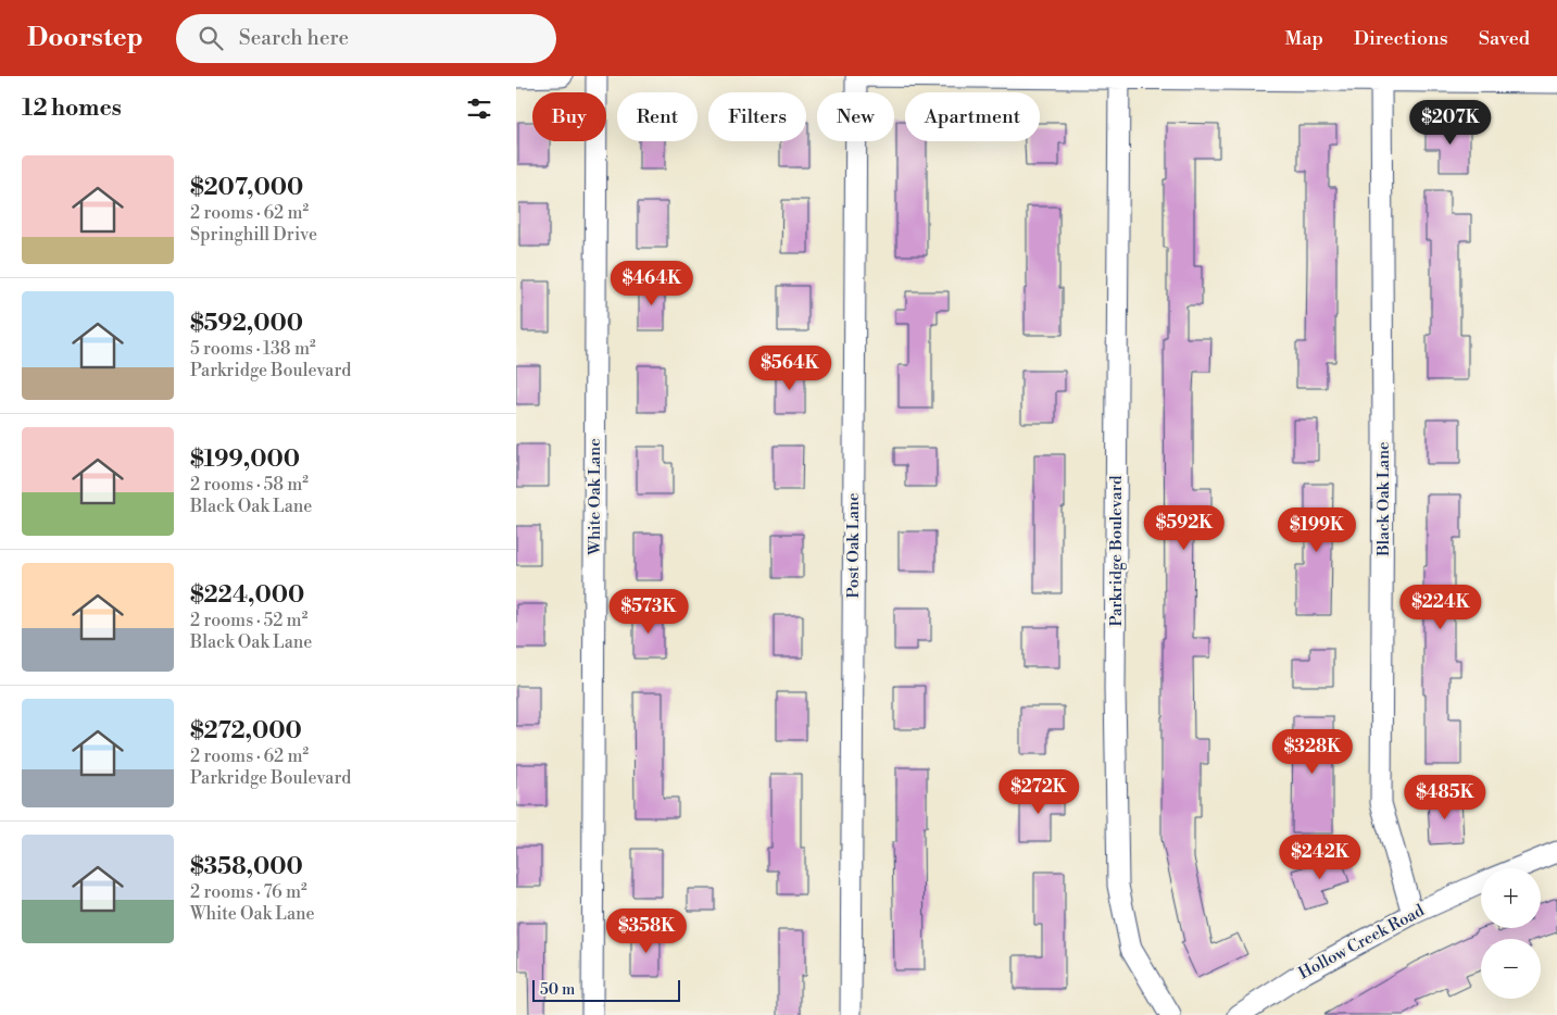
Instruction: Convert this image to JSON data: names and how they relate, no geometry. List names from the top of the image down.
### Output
{
  "streets": {
    "street": [
      "White Oak Lane",
      "Black Oak Lane",
      "Post Oak Lane",
      "Parkridge Boulevard",
      "Hollow Creek Road"
    ]
  },
  "crossings": [
    ["Black Oak Lane", "Hollow Creek Road"]
  ],
  "scale_bar": "50 m",
  "page": {
    "header": "Doorstep",
    "search": "Search here",
    "nav": ["Map", "Directions", "Saved"],
    "heading": "12 homes",
    "chip": [
      "Buy",
      "Rent",
      "Filters",
      "New",
      "Apartment"
    ],
    "price": [
      "$207K",
      "$464K",
      "$564K",
      "$592K",
      "$199K",
      "$224K",
      "$573K",
      "$328K",
      "$272K",
      "$485K",
      "$242K",
      "$358K"
    ],
    "list": [
      {
        "name": "$207,000",
        "note": "2 rooms · 62 m² · Springhill Drive"
      },
      {
        "name": "$592,000",
        "note": "5 rooms · 138 m² · Parkridge Boulevard"
      },
      {
        "name": "$199,000",
        "note": "2 rooms · 58 m² · Black Oak Lane"
      },
      {
        "name": "$224,000",
        "note": "2 rooms · 52 m² · Black Oak Lane"
      },
      {
        "name": "$272,000",
        "note": "2 rooms · 62 m² · Parkridge Boulevard"
      },
      {
        "name": "$358,000",
        "note": "2 rooms · 76 m² · White Oak Lane"
      }
    ],
    "map_buttons": ["+", "−"],
    "scale": "50 m"
  }
}
